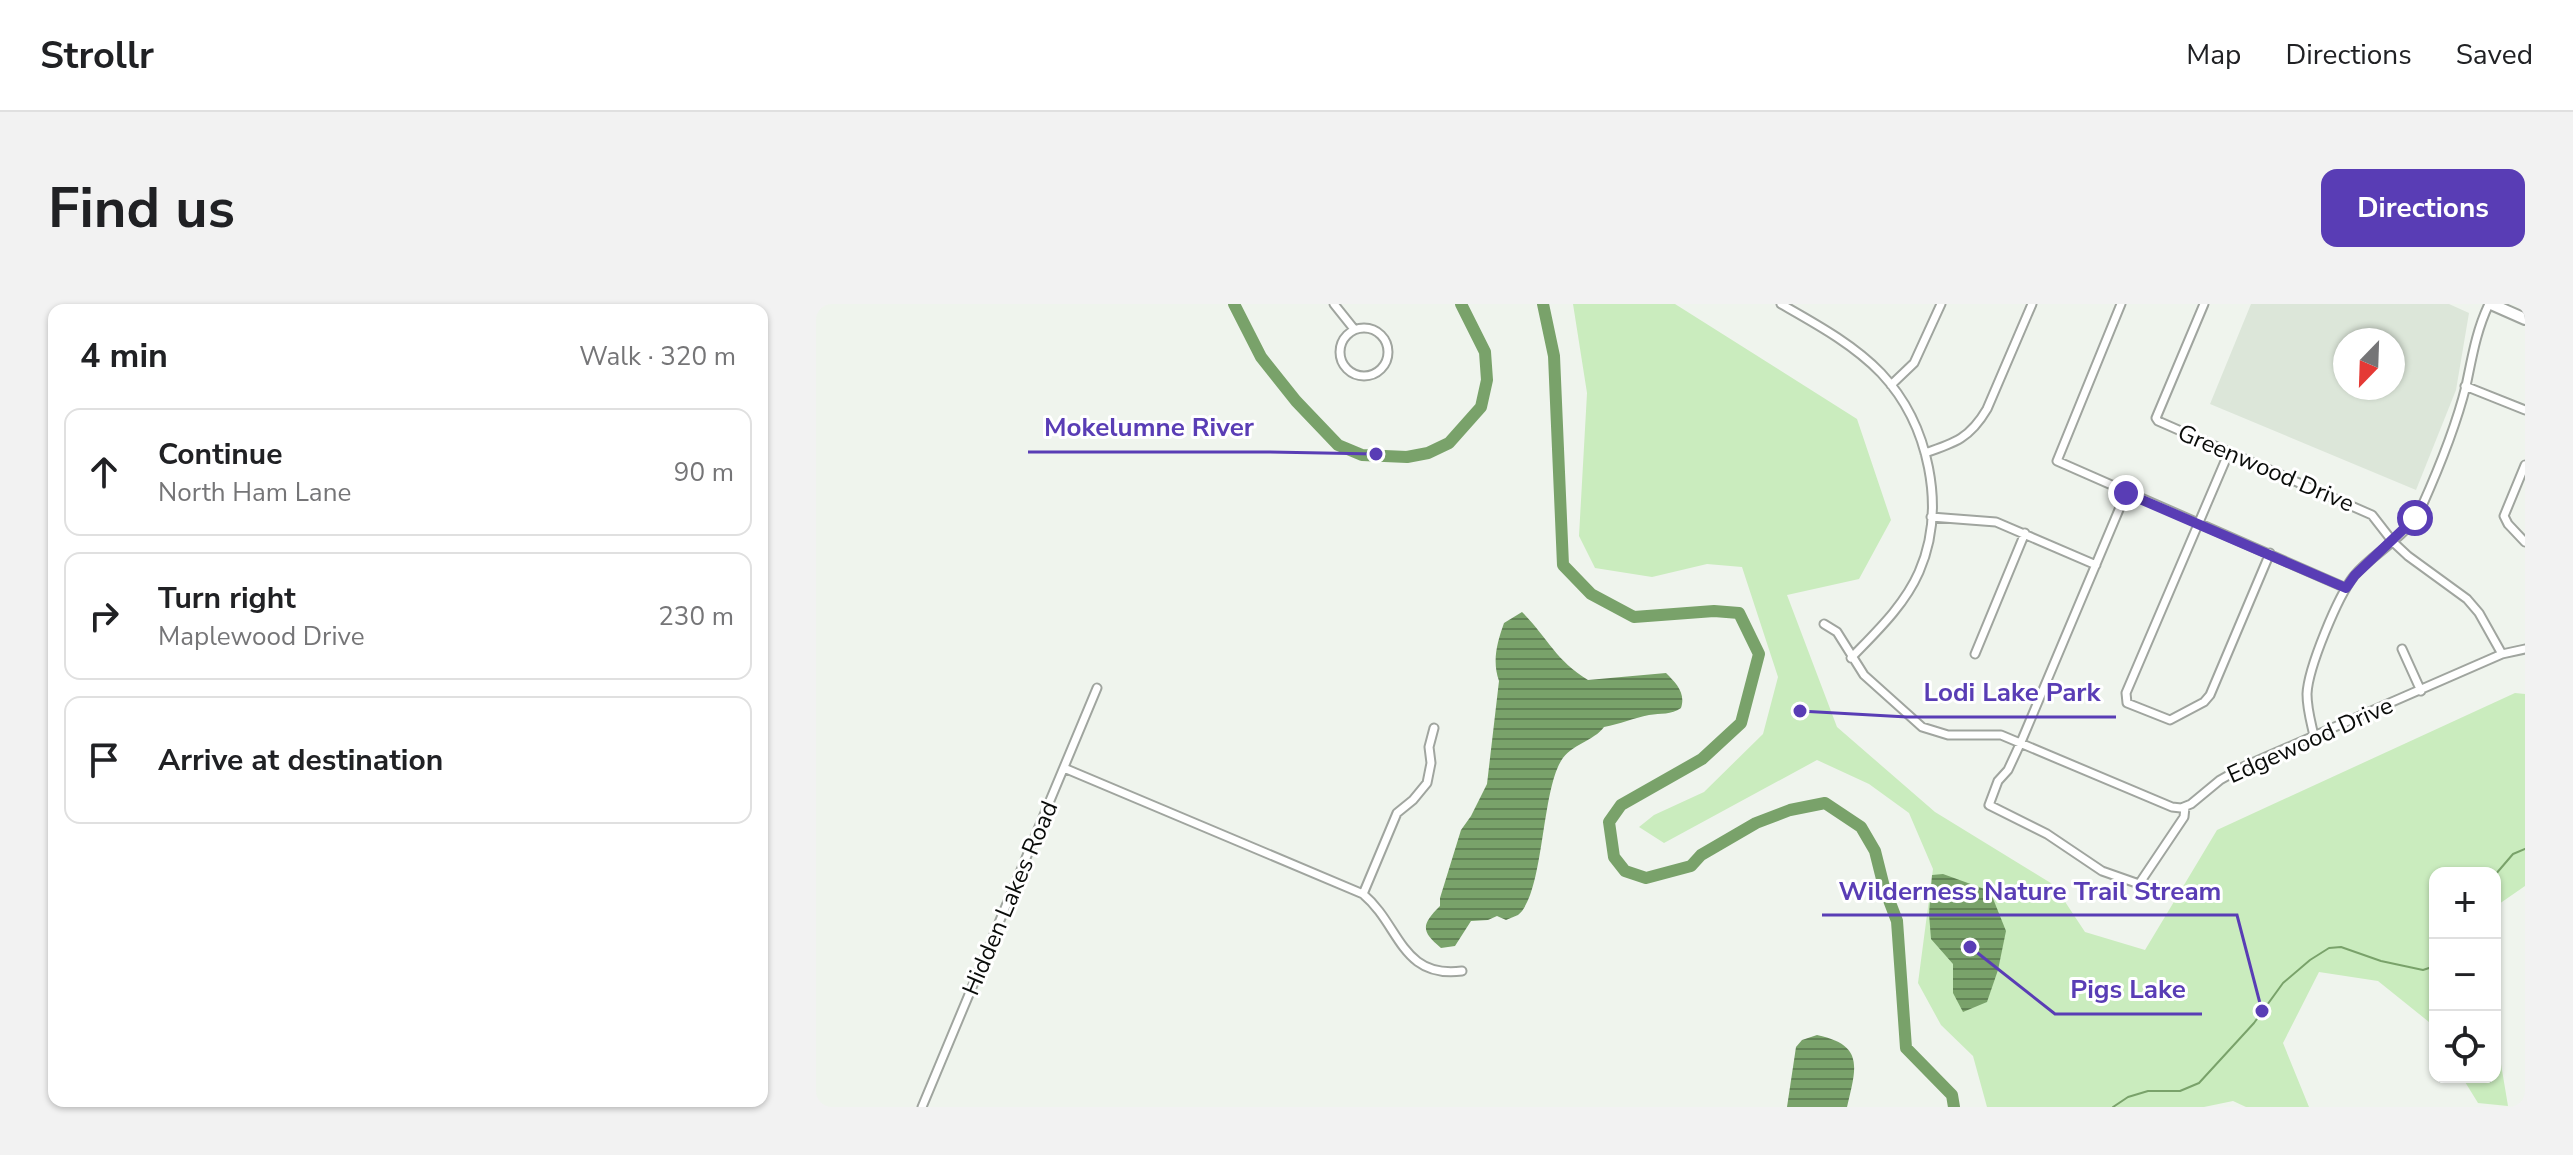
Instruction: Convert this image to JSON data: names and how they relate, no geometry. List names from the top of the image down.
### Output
{
  "streets": {
    "street": ["Greenwood Drive", "Edgewood Drive", "Hidden Lakes Road"]
  },
  "crossings": [
    ["Greenwood Drive", "Edgewood Drive"]
  ],
  "places": [
    "Mokelumne River",
    "Lodi Lake Park",
    "Pigs Lake",
    "Wilderness Nature Trail Stream"
  ],
  "north": "bottom left",
  "page": {
    "header": "Strollr",
    "nav": ["Map", "Directions", "Saved"],
    "buttons": "Directions",
    "title": "Find us",
    "heading": ["4 min", "Walk · 320 m"],
    "list": [
      ["Continue", "North Ham Lane", "90 m"],
      ["Turn right", "Maplewood Drive", "230 m"],
      "Arrive at destination"
    ],
    "map_buttons": ["+", "−"]
  }
}
